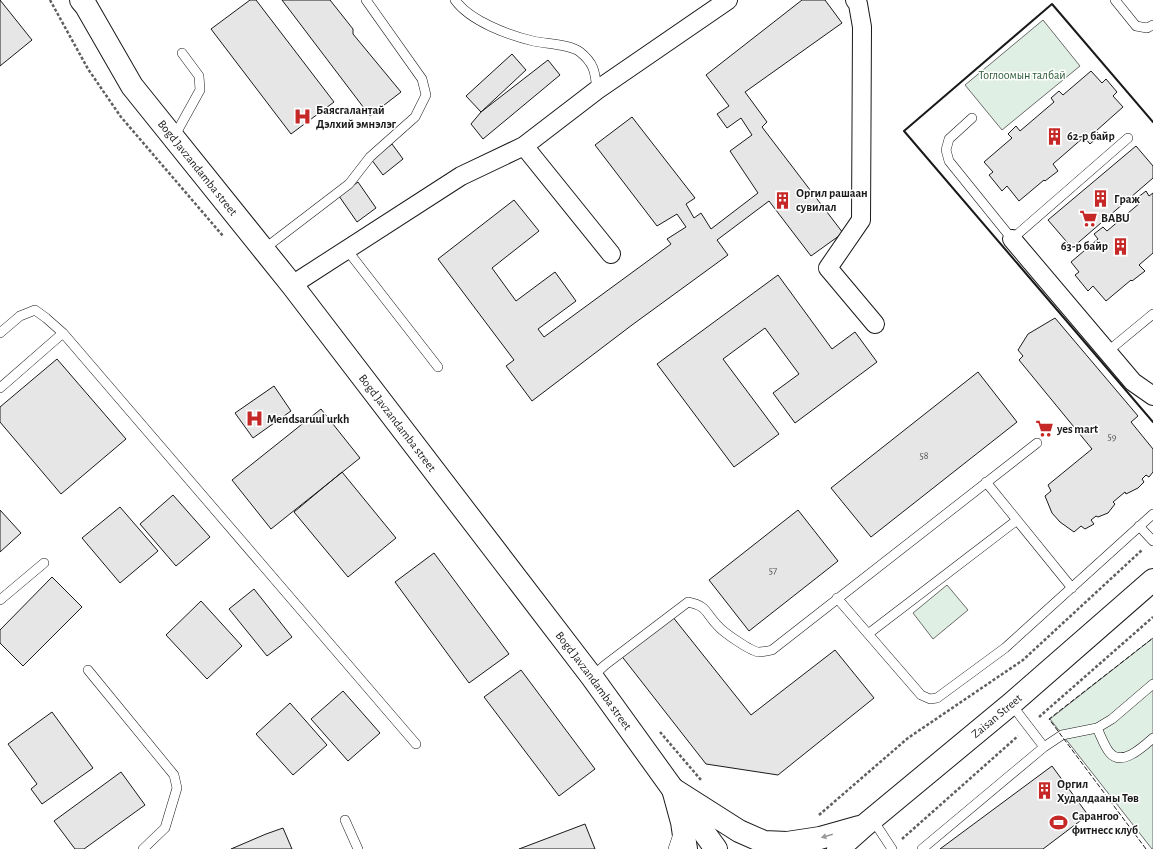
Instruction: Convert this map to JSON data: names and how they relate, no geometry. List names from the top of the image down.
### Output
{
  "streets": {
    "main road": ["Bogd Javzandamba street", "Zaisan Street"]
  },
  "parks": ["Тоглоомын талбай"],
  "places": {
    "hospital": ["Баясгалантай Дэлхий эмнэлэг", "Mendsaruul urkh"],
    "building": [
      "62-р байр",
      "Граж",
      "Оргил рашаан сувилал",
      "63-р байр",
      "Оргил Худалдааны Төв"
    ],
    "supermarket": ["BABU", "yes mart"],
    "sports": ["Сарангоо фитнесс клуб"]
  },
  "house_numbers": ["59", "58", "57"]
}
